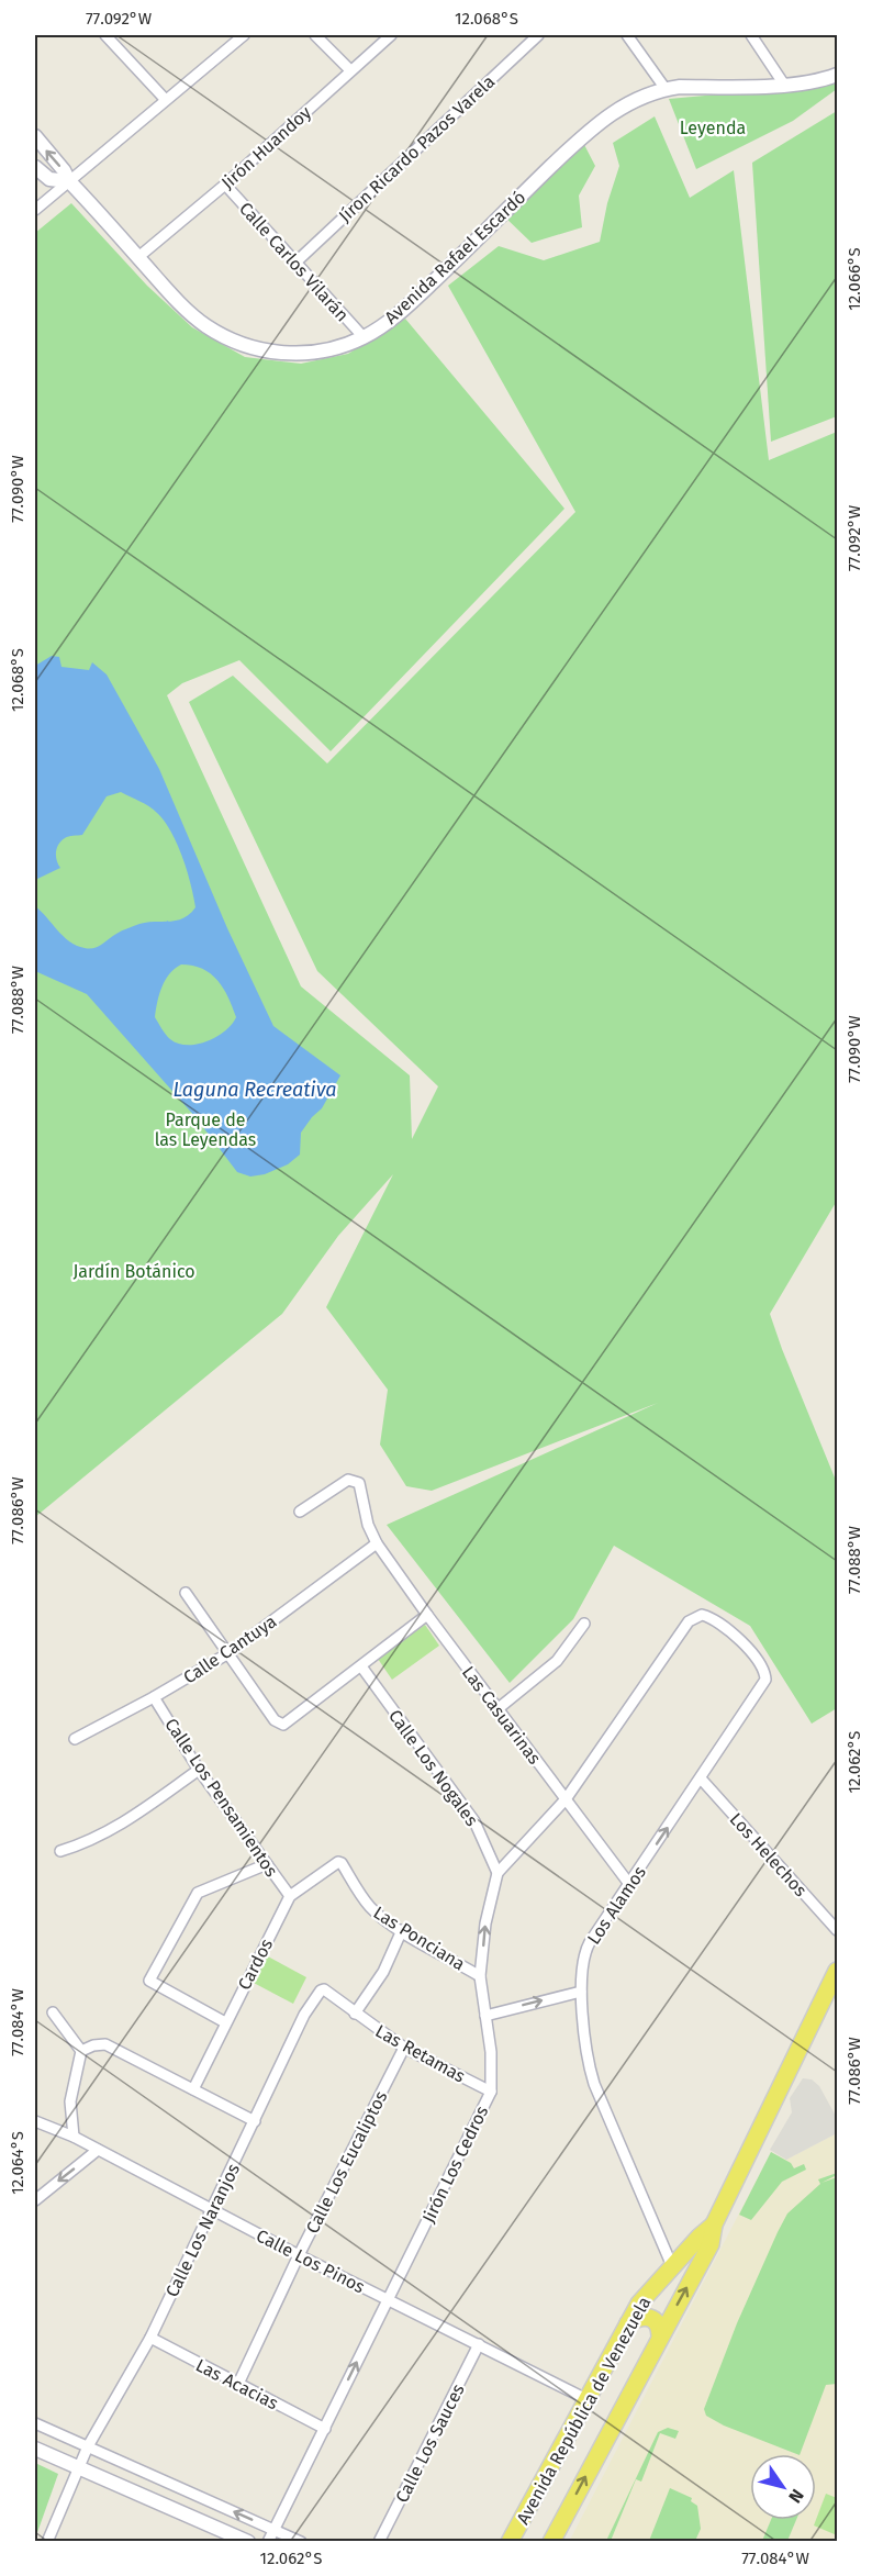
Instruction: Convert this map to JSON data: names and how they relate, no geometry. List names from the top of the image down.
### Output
{
  "streets": {
    "main road": ["Avenida República de Venezuela"],
    "street": [
      "Jirón Huandoy",
      "Jíron Ricardo Pazos Varela",
      "Avenida Rafael Escardó",
      "Calle Carlos Vilarán",
      "Calle Cantuya",
      "Las Casuarinas",
      "Calle Los Nogales",
      "Calle Los Pensamientos",
      "Los Helechos",
      "Los Alamos",
      "Las Ponciana",
      "Cardos",
      "Las Retamas",
      "Calle Los Eucaliptos",
      "Jirón Los Cedros",
      "Calle Los Naranjos",
      "Calle Los Pinos",
      "Las Acacias",
      "Calle Los Sauces"
    ]
  },
  "crossings": [
    ["Jirón Huandoy", "Avenida Rafael Escardó"],
    ["Jirón Huandoy", "Calle Carlos Vilarán"],
    ["Jíron Ricardo Pazos Varela", "Calle Carlos Vilarán"],
    ["Avenida Rafael Escardó", "Calle Carlos Vilarán"],
    ["Calle Cantuya", "Las Casuarinas"],
    ["Calle Cantuya", "Calle Los Pensamientos"],
    ["Las Casuarinas", "Los Alamos"],
    ["Las Casuarinas", "Jirón Los Cedros"],
    ["Calle Los Nogales", "Jirón Los Cedros"],
    ["Calle Los Pensamientos", "Cardos"],
    ["Los Helechos", "Los Alamos"],
    ["Los Alamos", "Jirón Los Cedros"],
    ["Los Alamos", "Avenida República de Venezuela"],
    ["Las Ponciana", "Cardos"],
    ["Las Ponciana", "Jirón Los Cedros"],
    ["Las Retamas", "Calle Los Eucaliptos"],
    ["Las Retamas", "Jirón Los Cedros"],
    ["Las Retamas", "Calle Los Naranjos"],
    ["Calle Los Eucaliptos", "Calle Los Pinos"],
    ["Calle Los Eucaliptos", "Las Acacias"],
    ["Jirón Los Cedros", "Calle Los Pinos"],
    ["Jirón Los Cedros", "Las Acacias"],
    ["Calle Los Naranjos", "Calle Los Pinos"],
    ["Calle Los Naranjos", "Las Acacias"],
    ["Calle Los Pinos", "Avenida República de Venezuela"],
    ["Calle Los Pinos", "Calle Los Sauces"]
  ],
  "water": ["Laguna Recreativa"],
  "parks": ["Leyenda", "Parque de las Leyendas", "Jardín Botánico"],
  "north": "bottom right",
  "coordinates": [
    "77.092°W",
    "12.068°S",
    "12.066°S",
    "77.090°W",
    "77.088°W",
    "77.086°W",
    "12.062°S",
    "77.084°W",
    "12.064°S"
  ]
}
